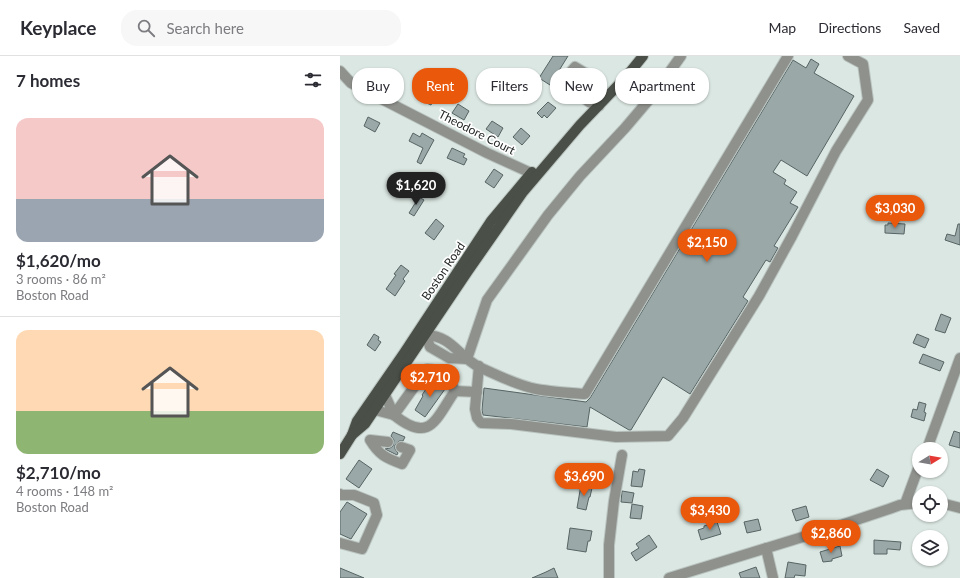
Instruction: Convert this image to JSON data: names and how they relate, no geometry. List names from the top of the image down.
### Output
{
  "streets": {
    "main road": ["Boston Road"],
    "street": ["Theodore Court"]
  },
  "crossings": [
    ["Theodore Court", "Boston Road"]
  ],
  "north": "right",
  "page": {
    "header": "Keyplace",
    "search": "Search here",
    "nav": ["Map", "Directions", "Saved"],
    "heading": "7 homes",
    "chip": [
      "Buy",
      "Rent",
      "Filters",
      "New",
      "Apartment"
    ],
    "list": [
      {
        "name": "$1,620/mo",
        "note": "3 rooms · 86 m² · Boston Road"
      },
      {
        "name": "$2,710/mo",
        "note": "4 rooms · 148 m² · Boston Road"
      }
    ],
    "price": [
      "$1,620",
      "$3,030",
      "$2,150",
      "$2,710",
      "$3,690",
      "$3,430",
      "$2,860"
    ]
  }
}
